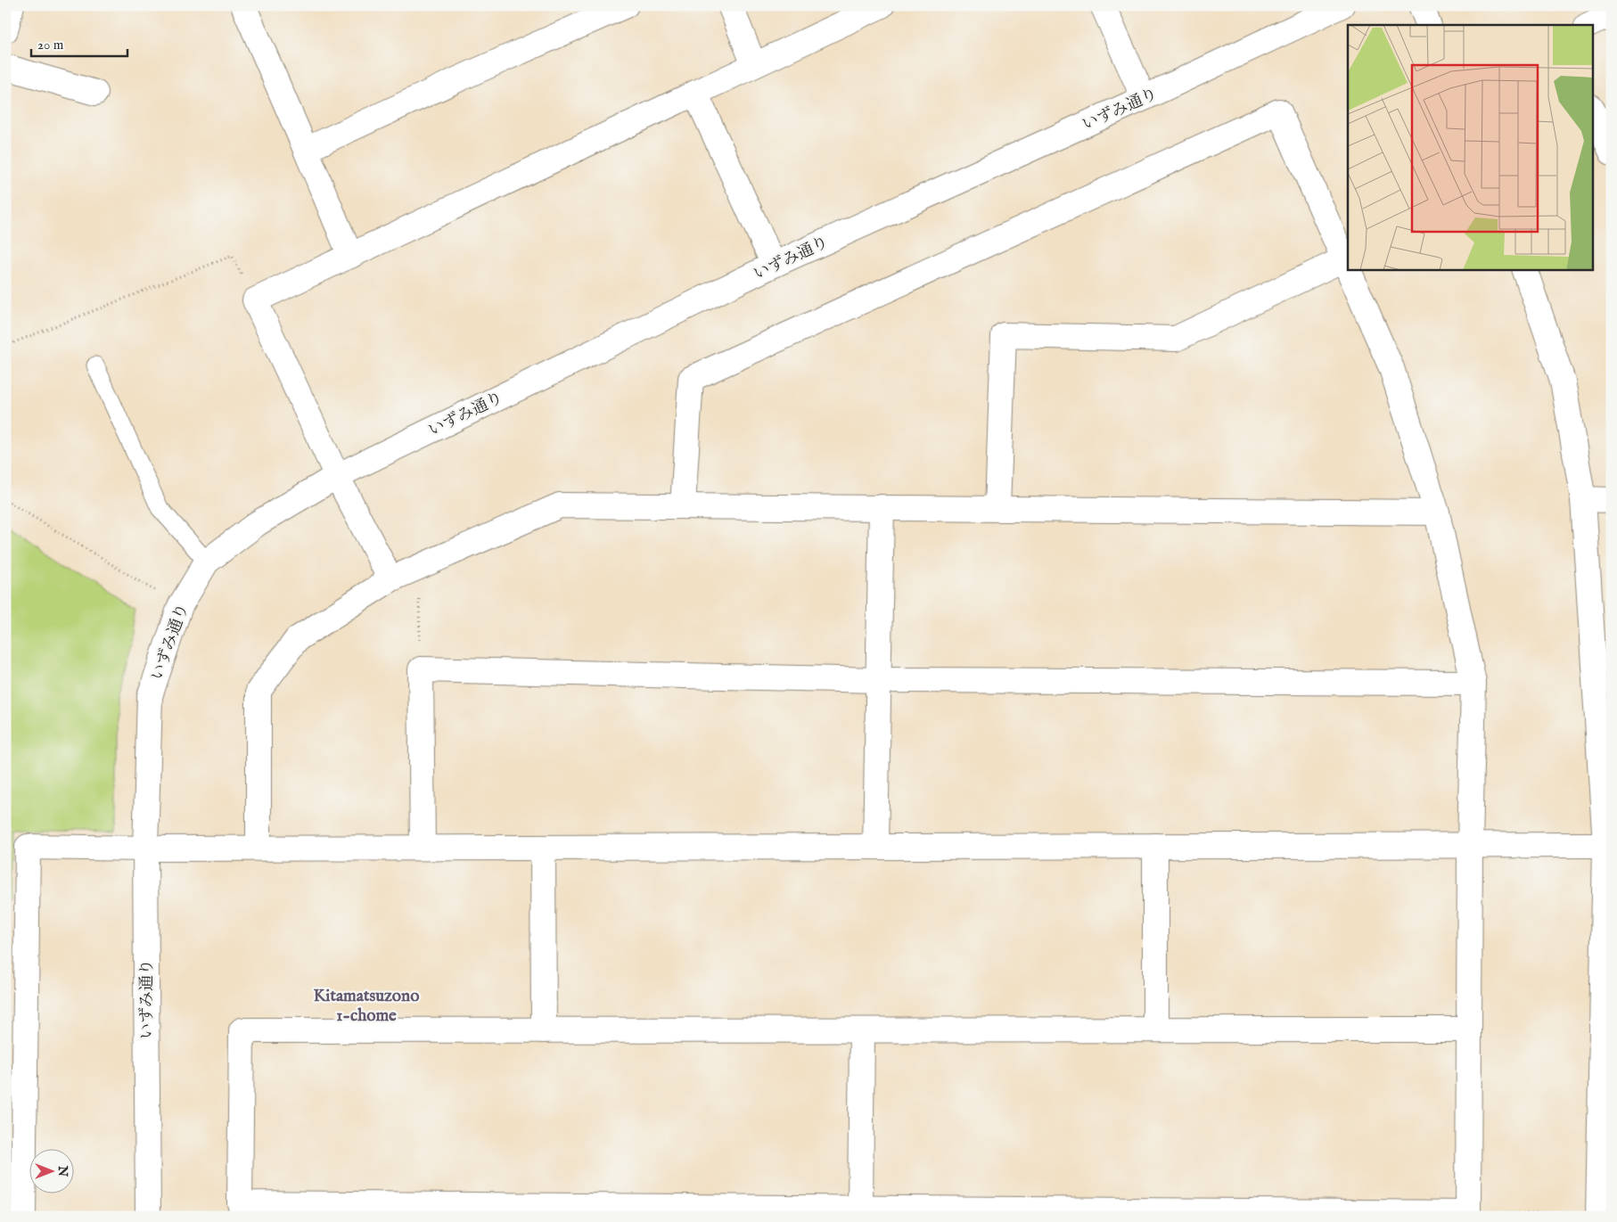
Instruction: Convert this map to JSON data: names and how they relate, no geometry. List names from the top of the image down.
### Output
{
  "streets": {
    "street": ["いずみ通り"]
  },
  "districts": ["Kitamatsuzono 1-chome"],
  "scale_bar": "20 m",
  "north": "right"
}
